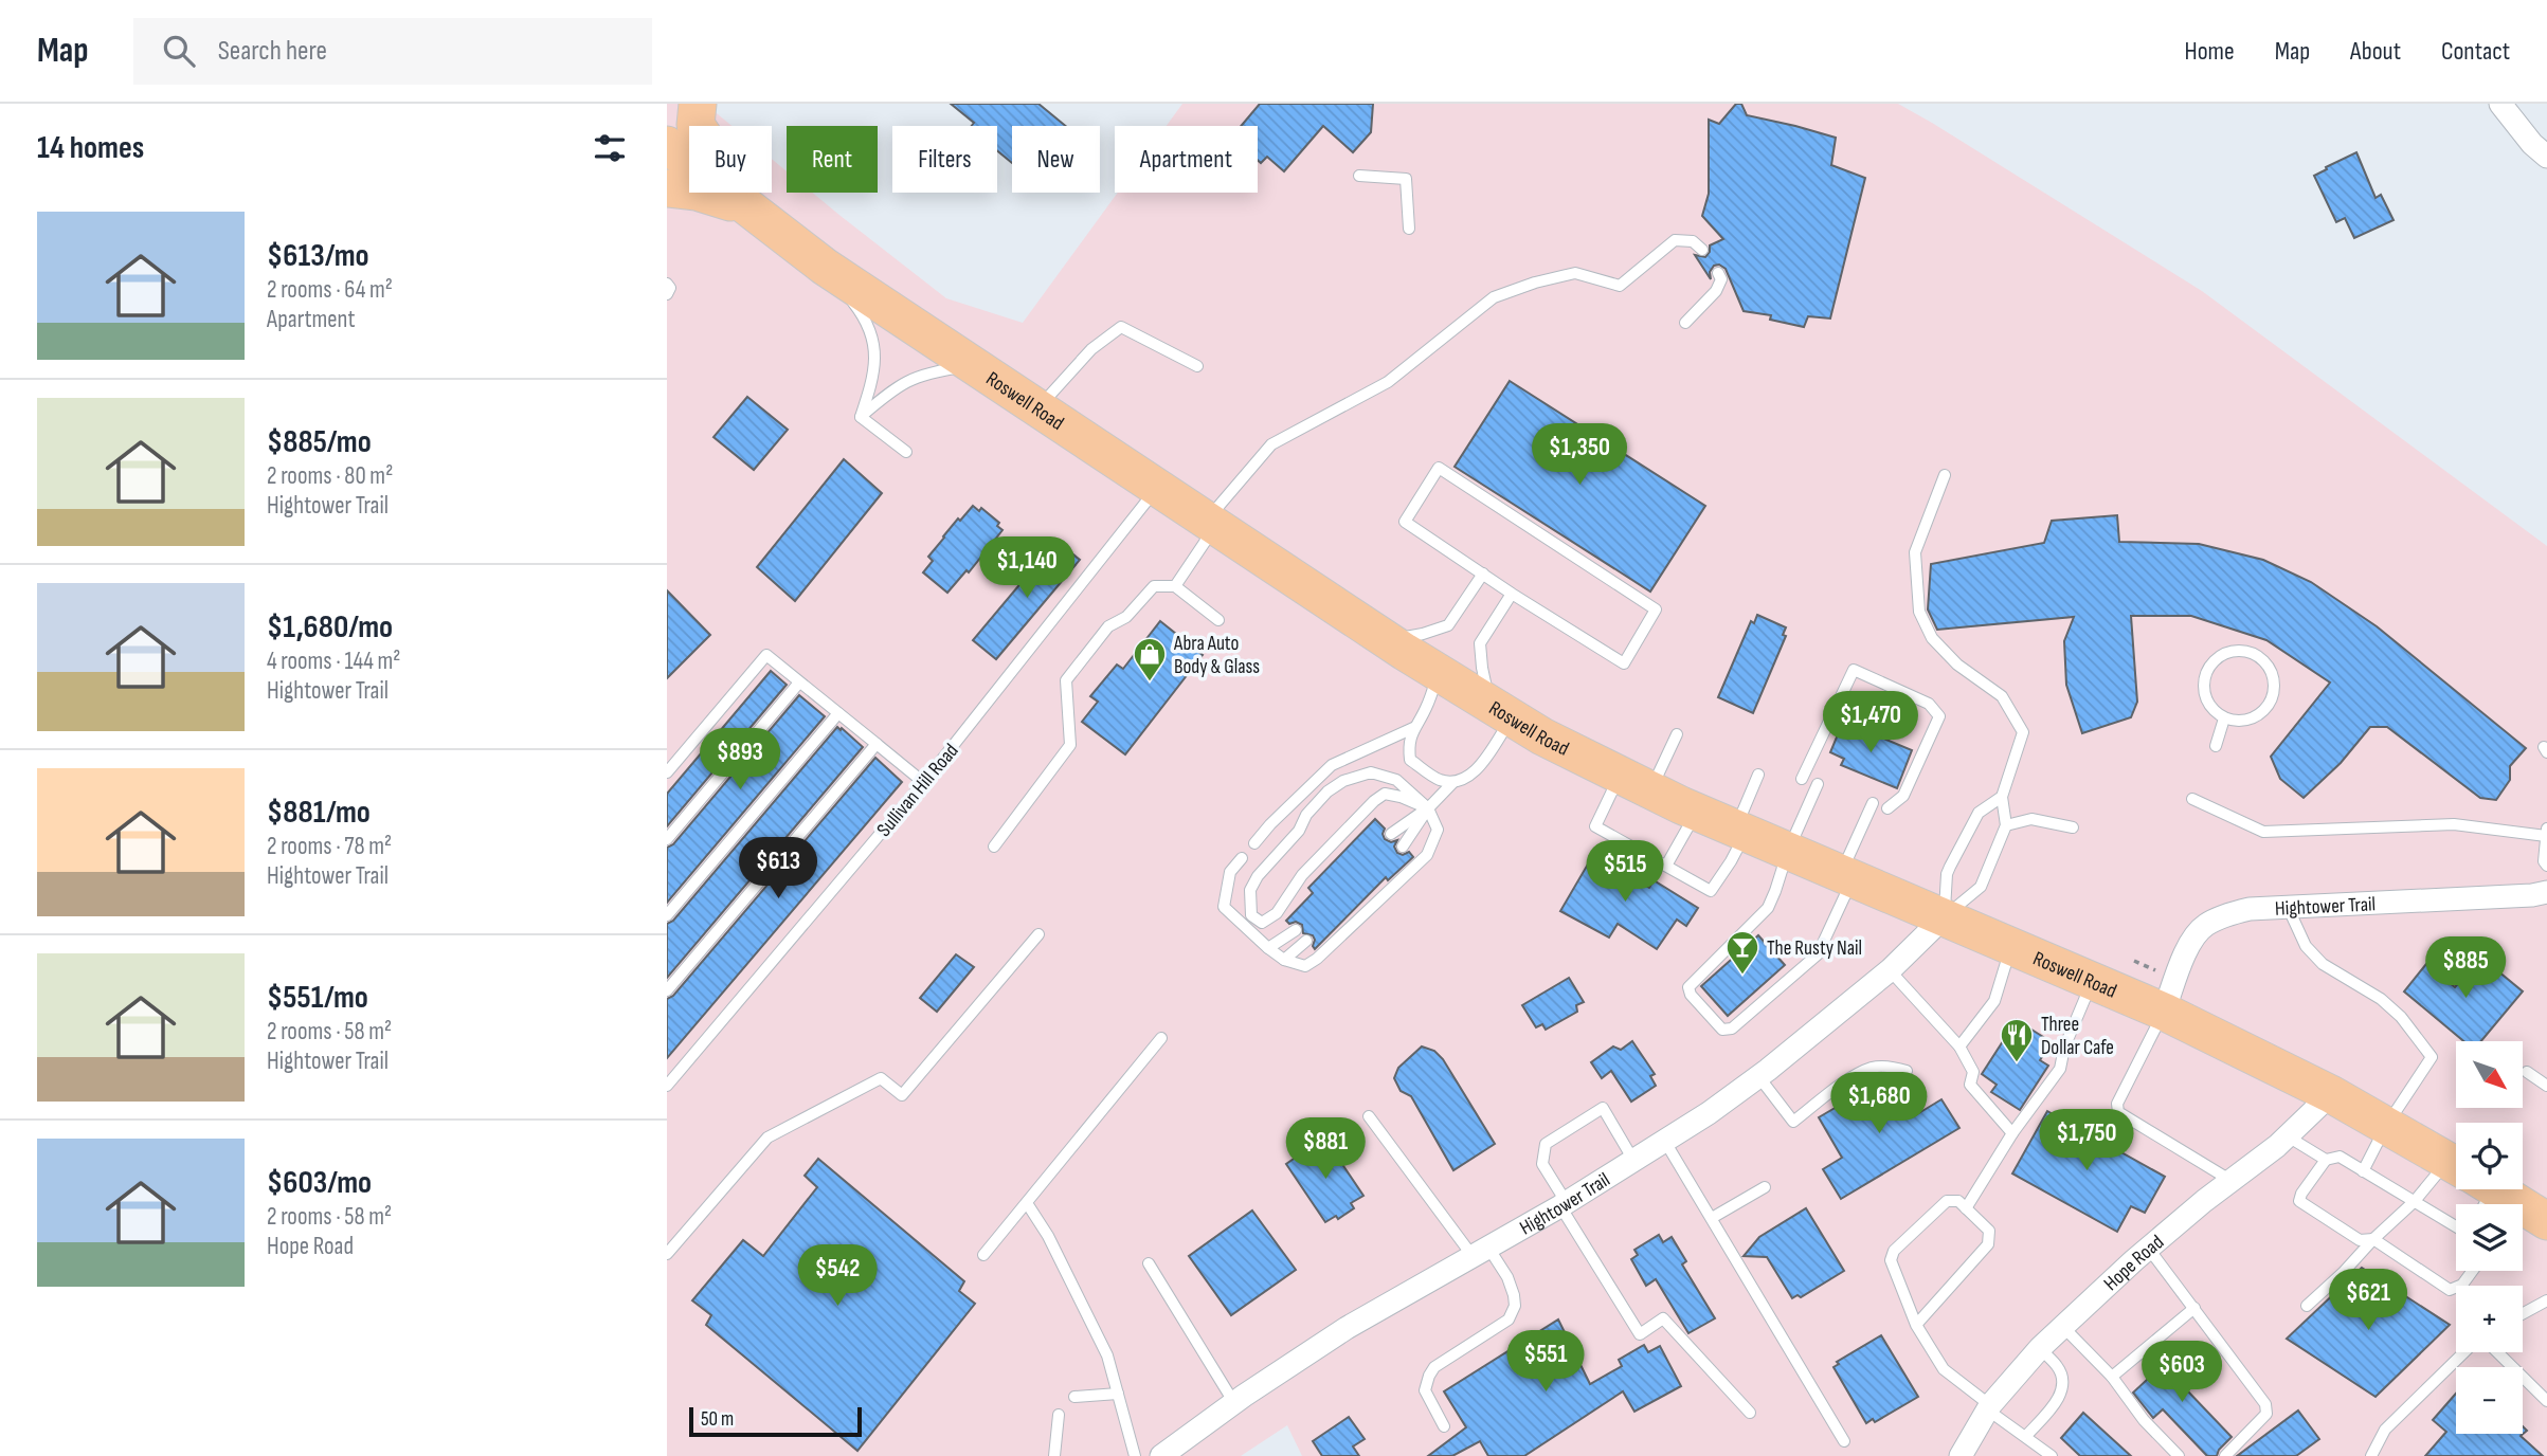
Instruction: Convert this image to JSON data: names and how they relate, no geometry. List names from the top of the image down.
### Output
{
  "streets": {
    "main road": ["Roswell Road"],
    "street": ["Hightower Trail", "Hope Road"],
    "lane": ["Sullivan Hill Road"]
  },
  "crossings": [
    ["Roswell Road", "Sullivan Hill Road"],
    ["Roswell Road", "Hightower Trail"],
    ["Roswell Road", "Hope Road"]
  ],
  "places": {
    "shop": ["Abra Auto Body & Glass"],
    "bar": ["The Rusty Nail"],
    "restaurant": ["Three Dollar Cafe"]
  },
  "scale_bar": "50 m",
  "north": "bottom right",
  "page": {
    "header": "Map",
    "search": "Search here",
    "nav": [
      "Home",
      "Map",
      "About",
      "Contact"
    ],
    "heading": "14 homes",
    "chip": [
      "Buy",
      "Rent",
      "Filters",
      "New",
      "Apartment"
    ],
    "list": [
      {
        "name": "$613/mo",
        "note": "2 rooms · 64 m² · Apartment"
      },
      {
        "name": "$885/mo",
        "note": "2 rooms · 80 m² · Hightower Trail"
      },
      {
        "name": "$1,680/mo",
        "note": "4 rooms · 144 m² · Hightower Trail"
      },
      {
        "name": "$881/mo",
        "note": "2 rooms · 78 m² · Hightower Trail"
      },
      {
        "name": "$551/mo",
        "note": "2 rooms · 58 m² · Hightower Trail"
      },
      {
        "name": "$603/mo",
        "note": "2 rooms · 58 m² · Hope Road"
      }
    ],
    "price": [
      "$1,350",
      "$1,140",
      "$1,470",
      "$893",
      "$613",
      "$515",
      "$885",
      "$1,680",
      "$1,750",
      "$881",
      "$542",
      "$621",
      "$551",
      "$603"
    ],
    "map_buttons": ["+", "−"],
    "scale": "50 m"
  }
}
